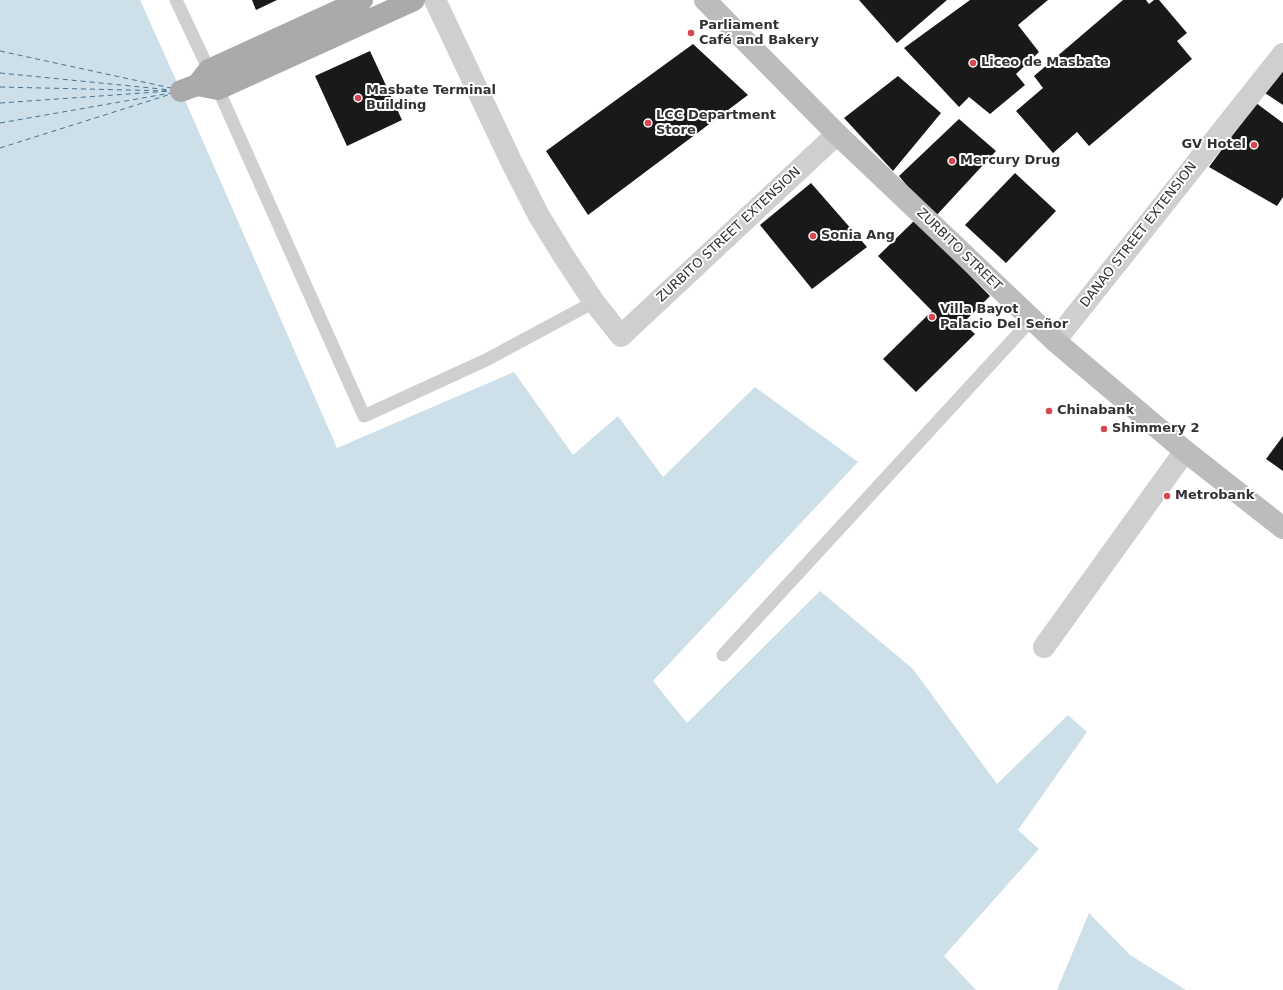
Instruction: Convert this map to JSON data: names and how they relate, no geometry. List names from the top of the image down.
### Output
{
  "streets": {
    "street": ["ZURBITO STREET EXTENSION", "DANAO STREET EXTENSION", "ZURBITO STREET"]
  },
  "crossings": [
    ["ZURBITO STREET EXTENSION", "ZURBITO STREET"],
    ["DANAO STREET EXTENSION", "ZURBITO STREET"]
  ],
  "places": [
    "Parliament Café and Bakery",
    "Liceo de Masbate",
    "Masbate Terminal Building",
    "LCC Department Store",
    "GV Hotel",
    "Mercury Drug",
    "Sonia Ang",
    "Villa Bayot Palacio Del Señor",
    "Chinabank",
    "Shimmery 2",
    "Metrobank"
  ]
}
